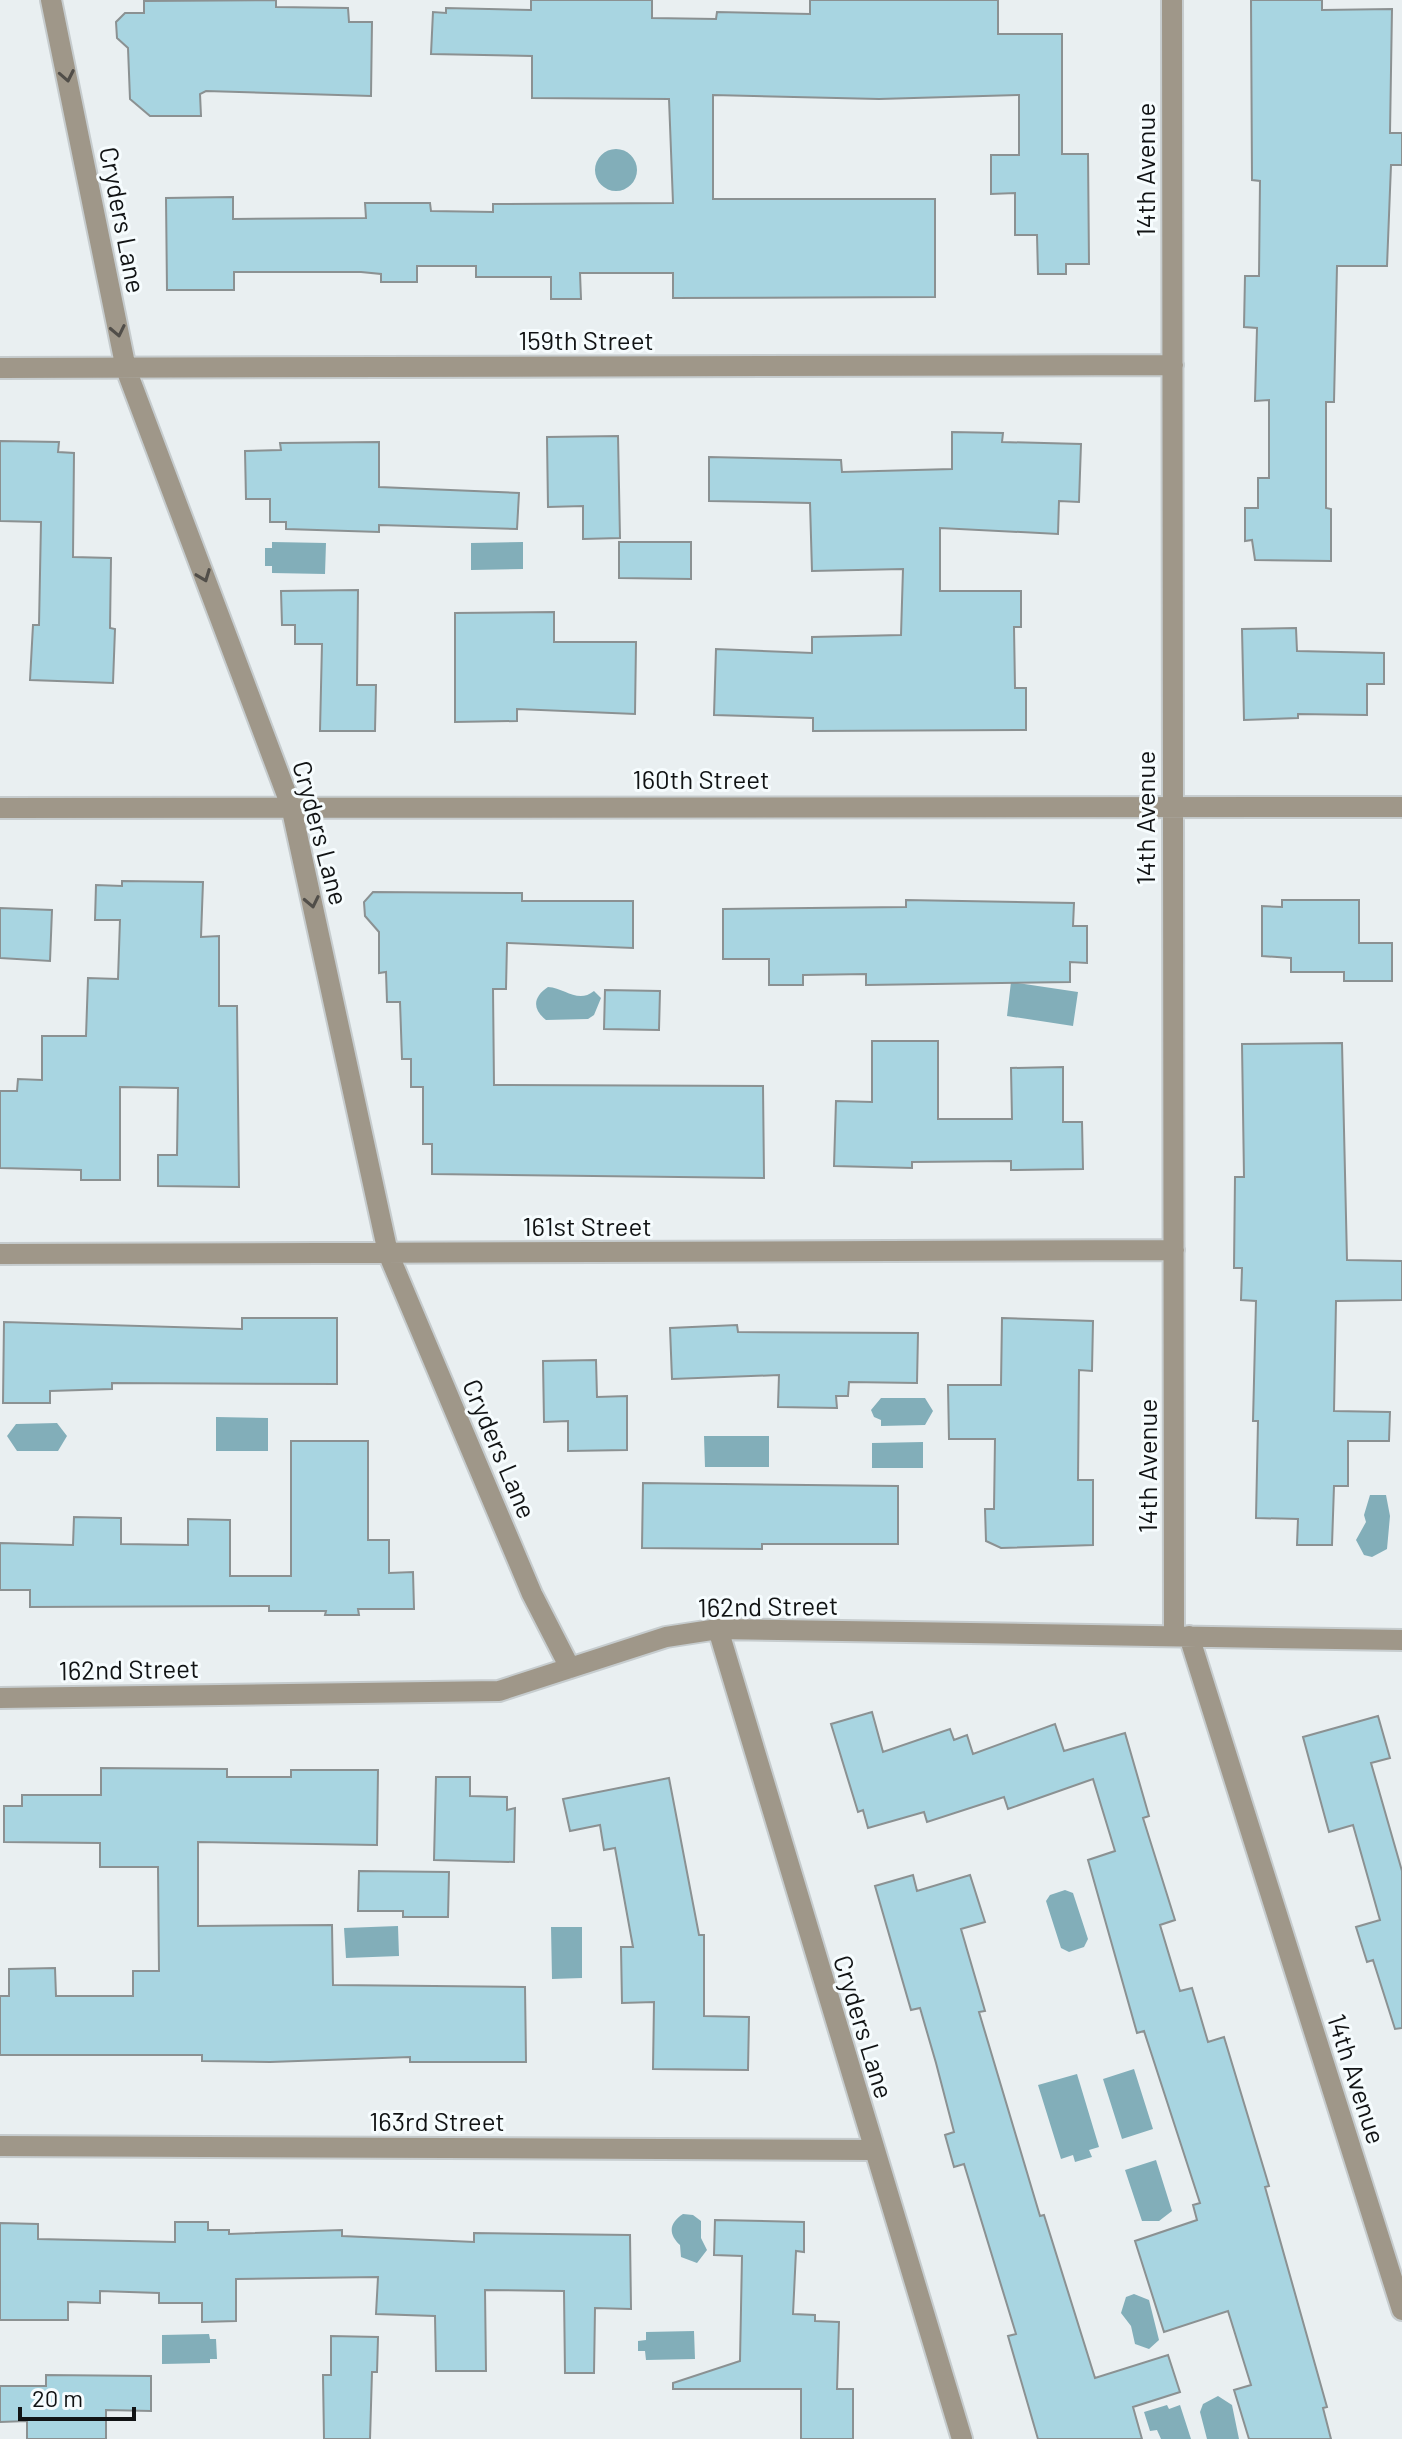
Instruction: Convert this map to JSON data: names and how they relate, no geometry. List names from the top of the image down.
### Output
{
  "streets": {
    "street": [
      "14th Avenue",
      "Cryders Lane",
      "159th Street",
      "160th Street",
      "161st Street",
      "162nd Street",
      "163rd Street"
    ]
  },
  "crossings": [
    ["14th Avenue", "159th Street"],
    ["14th Avenue", "160th Street"],
    ["14th Avenue", "161st Street"],
    ["14th Avenue", "162nd Street"],
    ["Cryders Lane", "159th Street"],
    ["Cryders Lane", "160th Street"],
    ["Cryders Lane", "161st Street"],
    ["Cryders Lane", "162nd Street"],
    ["Cryders Lane", "163rd Street"]
  ],
  "one_way": ["Cryders Lane"],
  "scale_bar": "20 m"
}
